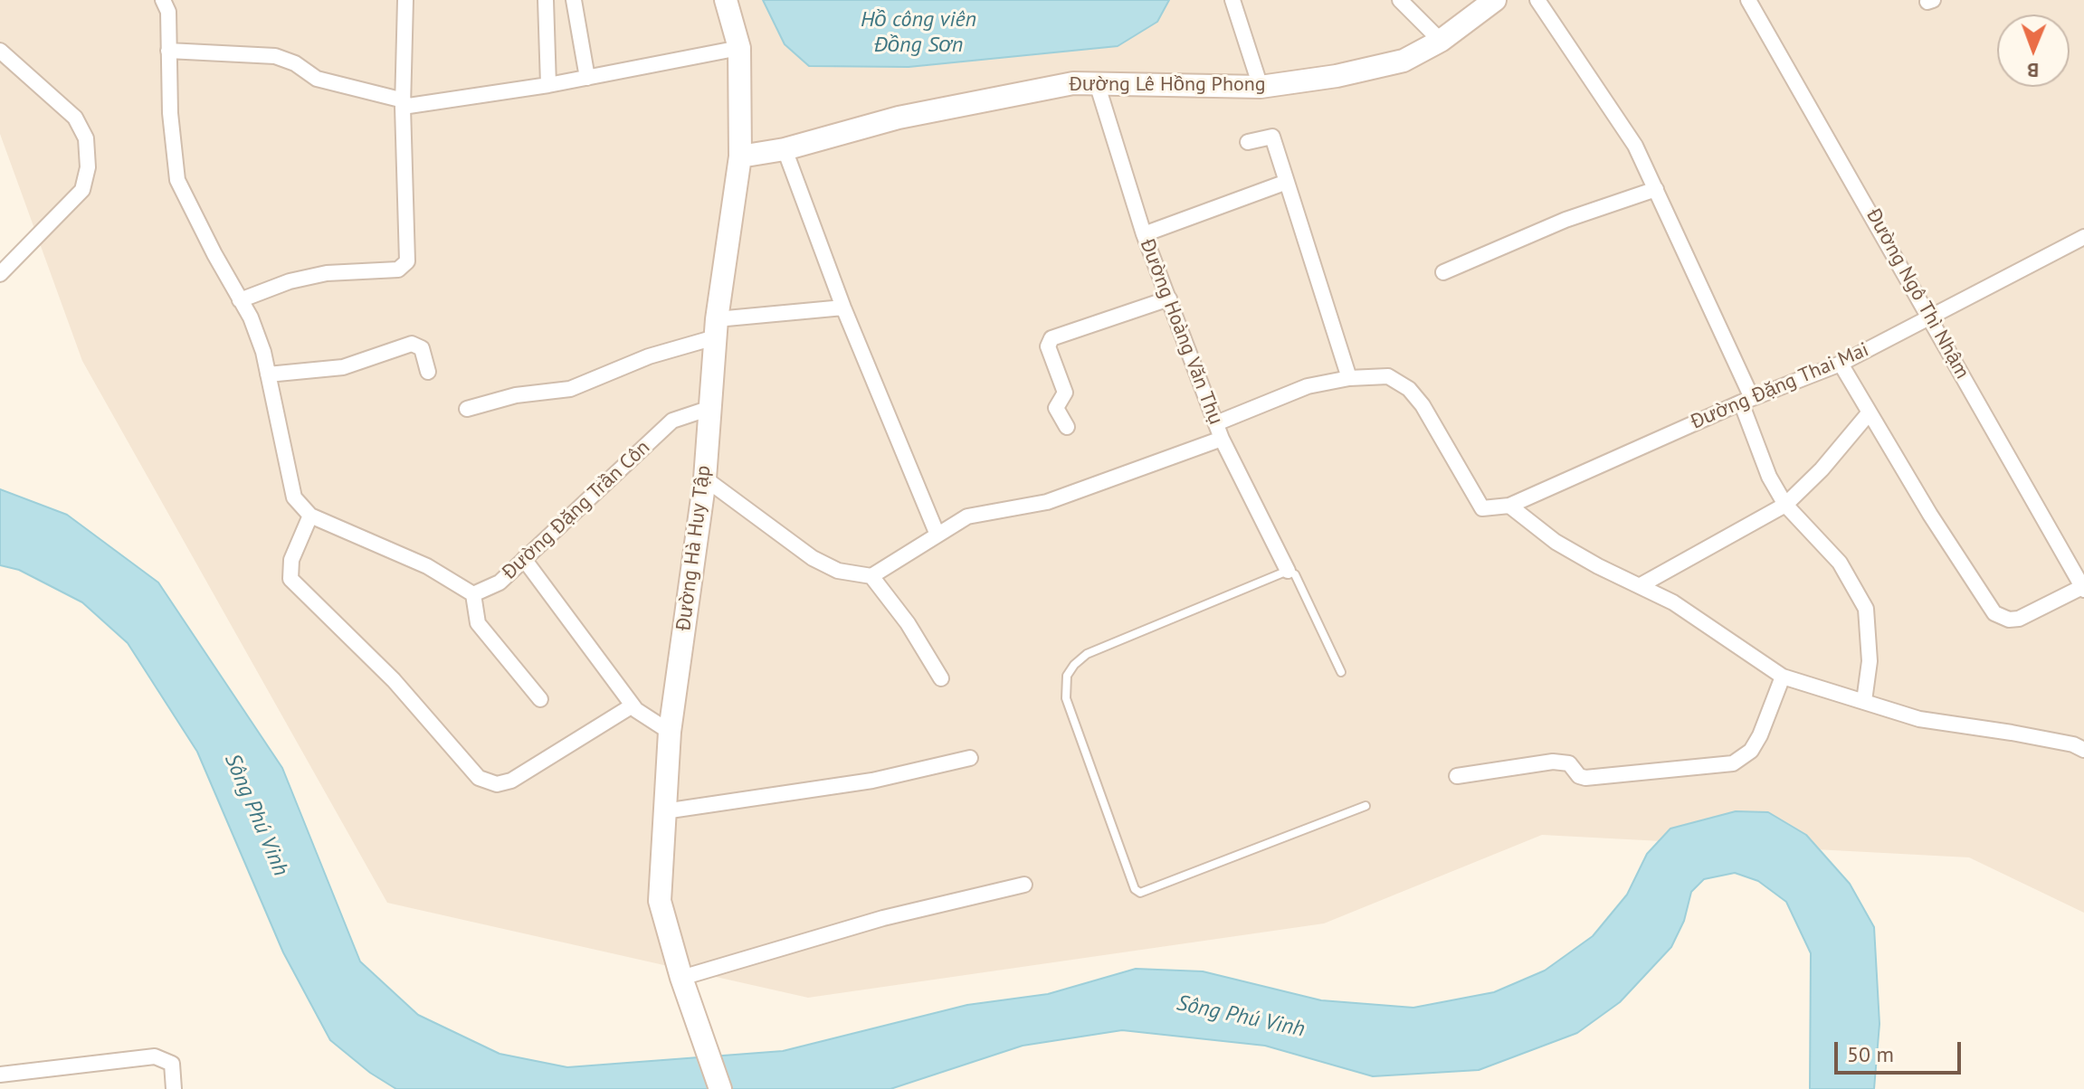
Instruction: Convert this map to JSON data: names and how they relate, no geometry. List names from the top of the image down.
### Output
{
  "streets": {
    "main road": ["Đường Lê Hồng Phong", "Đường Hà Huy Tập"],
    "street": [
      "Đường Ngô Thì Nhậm",
      "Đường Hoàng Văn Thụ",
      "Đường Đặng Thai Mai",
      "Đường Đặng Trần Côn"
    ]
  },
  "crossings": [
    ["Đường Lê Hồng Phong", "Đường Hoàng Văn Thụ"],
    ["Đường Lê Hồng Phong", "Đường Hà Huy Tập"],
    ["Đường Ngô Thì Nhậm", "Đường Đặng Thai Mai"],
    ["Đường Đặng Trần Côn", "Đường Hà Huy Tập"]
  ],
  "water": ["Hồ công viên Đồng Sơn", "Sông Phú Vinh"],
  "scale_bar": "50 m",
  "north": "bottom"
}
